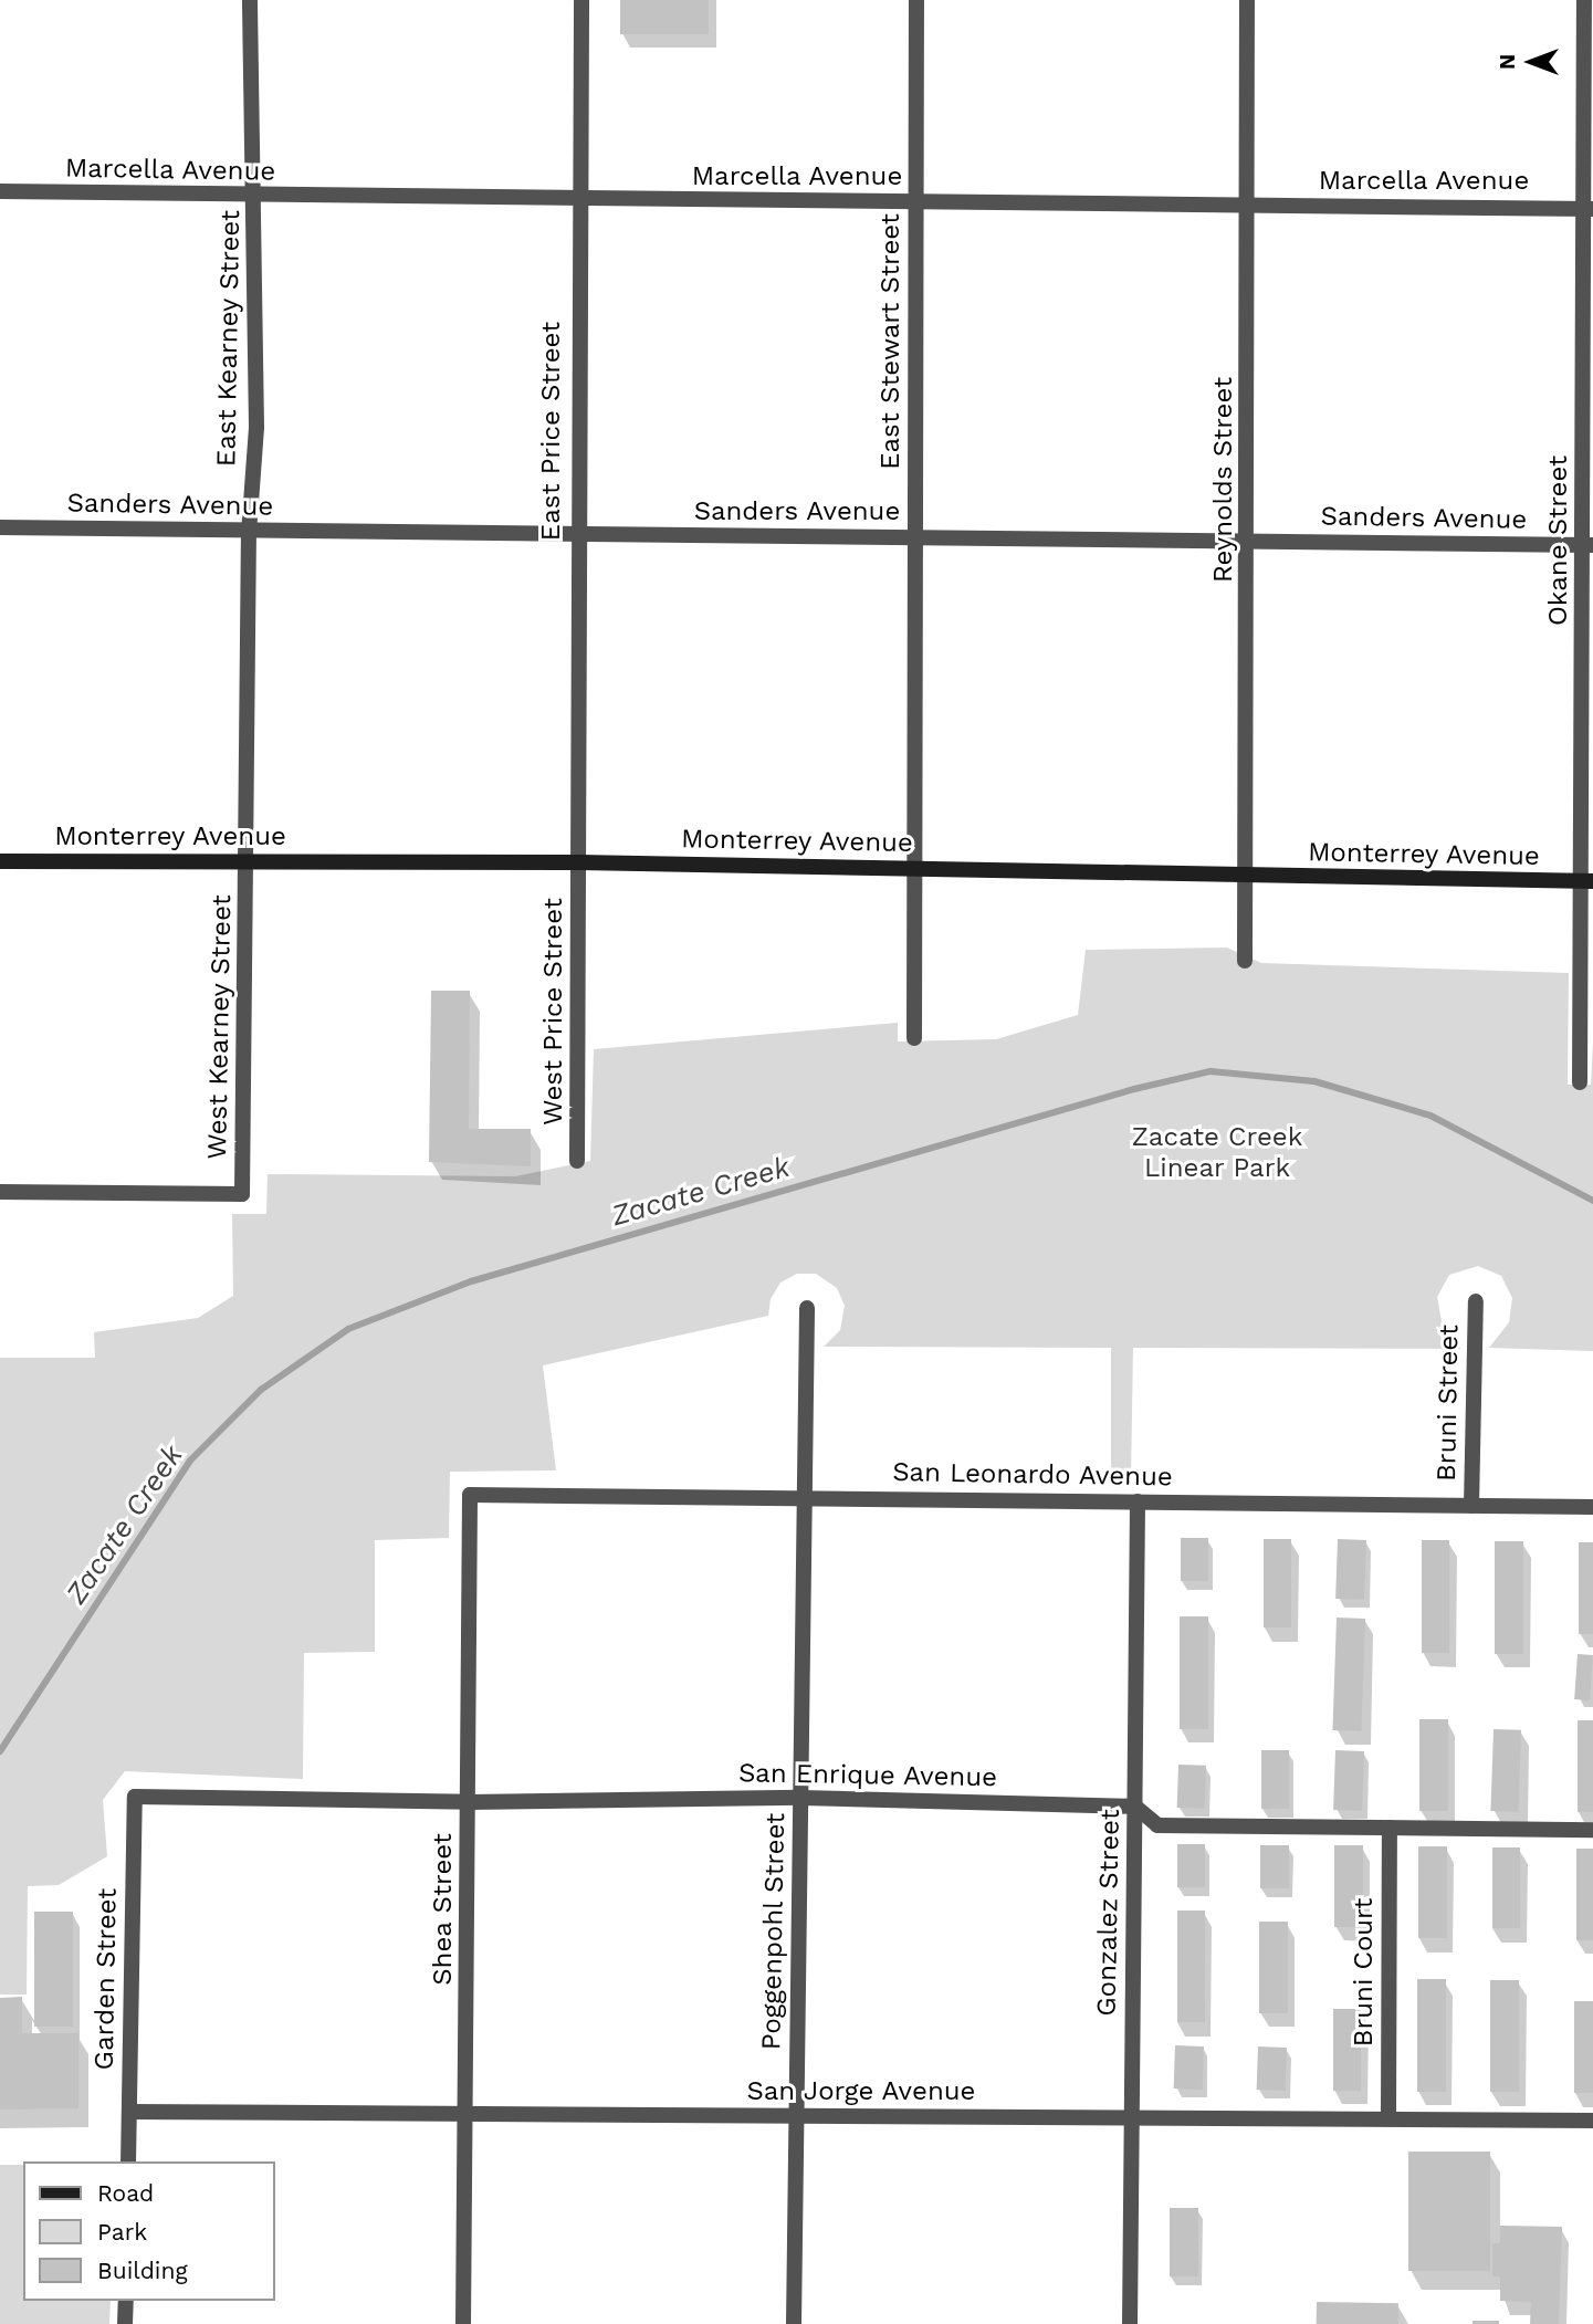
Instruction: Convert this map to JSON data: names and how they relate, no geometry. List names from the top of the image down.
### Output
{
  "streets": {
    "street": [
      "Marcella Avenue",
      "East Kearney Street",
      "East Stewart Street",
      "East Price Street",
      "Reynolds Street",
      "Sanders Avenue",
      "Okane Street",
      "Monterrey Avenue",
      "West Price Street",
      "West Kearney Street",
      "Bruni Street",
      "San Leonardo Avenue",
      "San Enrique Avenue",
      "Shea Street",
      "Gonzalez Street",
      "Poggenpohl Street",
      "Bruni Court",
      "Garden Street",
      "San Jorge Avenue"
    ]
  },
  "crossings": [
    ["Marcella Avenue", "East Kearney Street"],
    ["Marcella Avenue", "East Stewart Street"],
    ["Marcella Avenue", "East Price Street"],
    ["Marcella Avenue", "Reynolds Street"],
    ["Marcella Avenue", "Okane Street"],
    ["East Kearney Street", "Sanders Avenue"],
    ["East Kearney Street", "Monterrey Avenue"],
    ["East Kearney Street", "West Kearney Street"],
    ["East Stewart Street", "Sanders Avenue"],
    ["East Stewart Street", "Monterrey Avenue"],
    ["East Price Street", "Sanders Avenue"],
    ["East Price Street", "Monterrey Avenue"],
    ["East Price Street", "West Price Street"],
    ["Reynolds Street", "Sanders Avenue"],
    ["Reynolds Street", "Monterrey Avenue"],
    ["Sanders Avenue", "Okane Street"],
    ["Okane Street", "Monterrey Avenue"],
    ["Monterrey Avenue", "West Price Street"],
    ["Monterrey Avenue", "West Kearney Street"],
    ["Bruni Street", "San Leonardo Avenue"],
    ["San Leonardo Avenue", "Shea Street"],
    ["San Leonardo Avenue", "Gonzalez Street"],
    ["San Leonardo Avenue", "Poggenpohl Street"],
    ["San Enrique Avenue", "Shea Street"],
    ["San Enrique Avenue", "Gonzalez Street"],
    ["San Enrique Avenue", "Poggenpohl Street"],
    ["San Enrique Avenue", "Bruni Court"],
    ["San Enrique Avenue", "Garden Street"],
    ["Shea Street", "San Jorge Avenue"],
    ["Gonzalez Street", "San Jorge Avenue"],
    ["Poggenpohl Street", "San Jorge Avenue"],
    ["Bruni Court", "San Jorge Avenue"],
    ["Garden Street", "San Jorge Avenue"]
  ],
  "water": ["Zacate Creek"],
  "parks": ["Zacate Creek Linear Park"],
  "legend": ["Road", "Park", "Building"],
  "north": "left"
}
